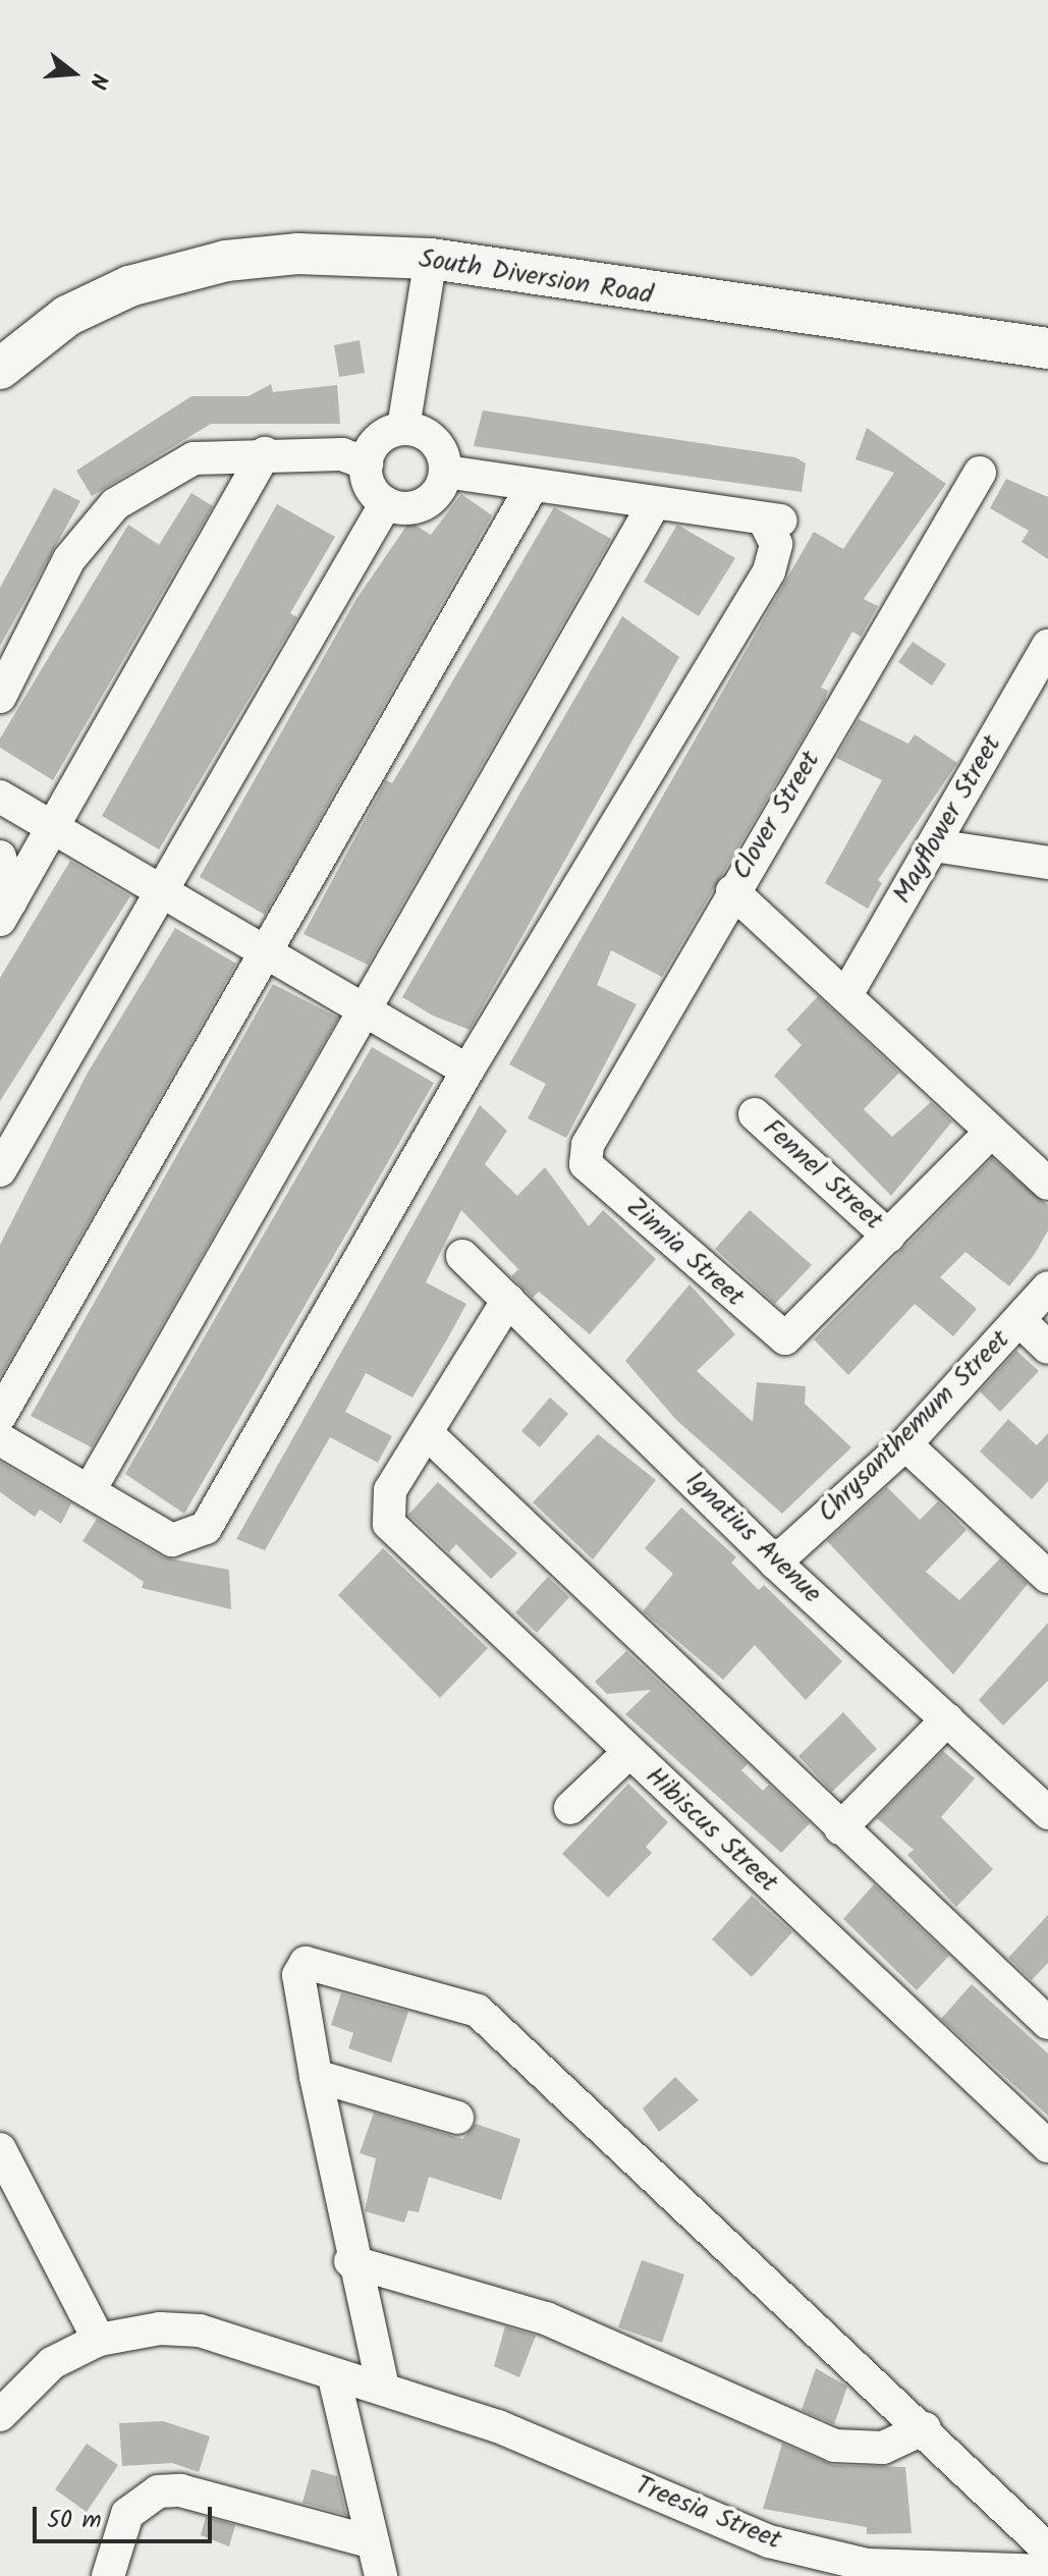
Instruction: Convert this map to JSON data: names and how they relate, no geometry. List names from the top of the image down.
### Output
{
  "streets": {
    "main road": ["South Diversion Road"],
    "street": [
      "Clover Street",
      "Mayflower Street",
      "Fennel Street",
      "Zinnia Street",
      "Chrysanthemum Street",
      "Ignatius Avenue",
      "Hibiscus Street",
      "Treesia Street"
    ]
  },
  "crossings": [
    ["Clover Street", "Zinnia Street"],
    ["Fennel Street", "Zinnia Street"],
    ["Chrysanthemum Street", "Ignatius Avenue"]
  ],
  "scale_bar": "50 m",
  "north": "right"
}
